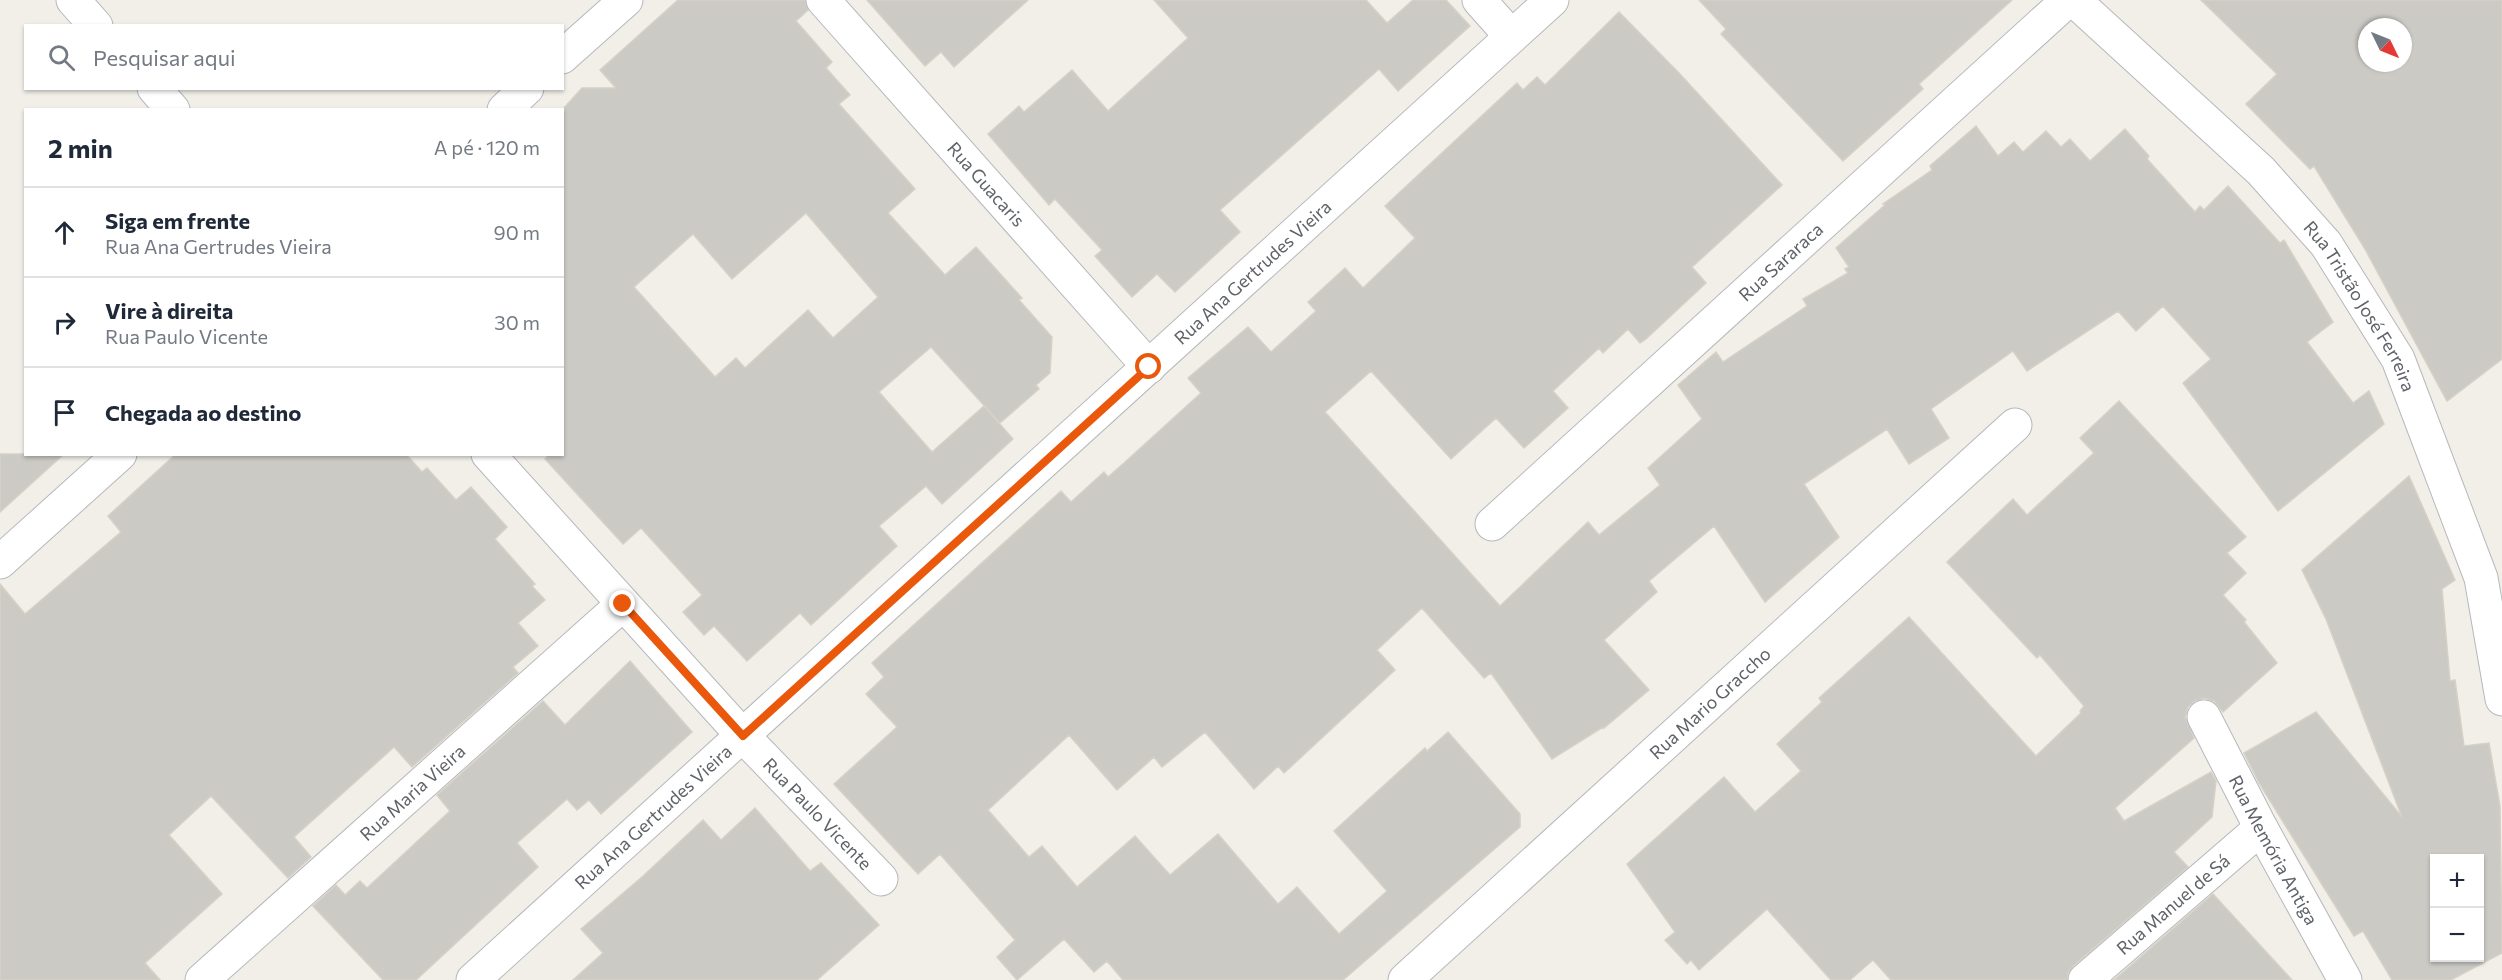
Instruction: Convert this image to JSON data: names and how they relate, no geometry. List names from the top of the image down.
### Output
{
  "streets": {
    "street": [
      "Rua Guacaris",
      "Rua Sararaca",
      "Rua Ana Gertrudes Vieira",
      "Rua Tristão José Ferreira",
      "Rua Mario Graccho",
      "Rua Maria Vieira",
      "Rua Paulo Vicente",
      "Rua Memória Antiga",
      "Rua Manuel de Sá"
    ]
  },
  "crossings": [
    ["Rua Guacaris", "Rua Ana Gertrudes Vieira"],
    ["Rua Ana Gertrudes Vieira", "Rua Paulo Vicente"],
    ["Rua Maria Vieira", "Rua Paulo Vicente"],
    ["Rua Memória Antiga", "Rua Manuel de Sá"]
  ],
  "north": "bottom right",
  "page": {
    "search": "Pesquisar aqui",
    "heading": ["2 min", "A pé · 120 m"],
    "list": [
      ["Siga em frente", "Rua Ana Gertrudes Vieira", "90 m"],
      ["Vire à direita", "Rua Paulo Vicente", "30 m"],
      "Chegada ao destino"
    ],
    "map_buttons": ["+", "−"]
  }
}
